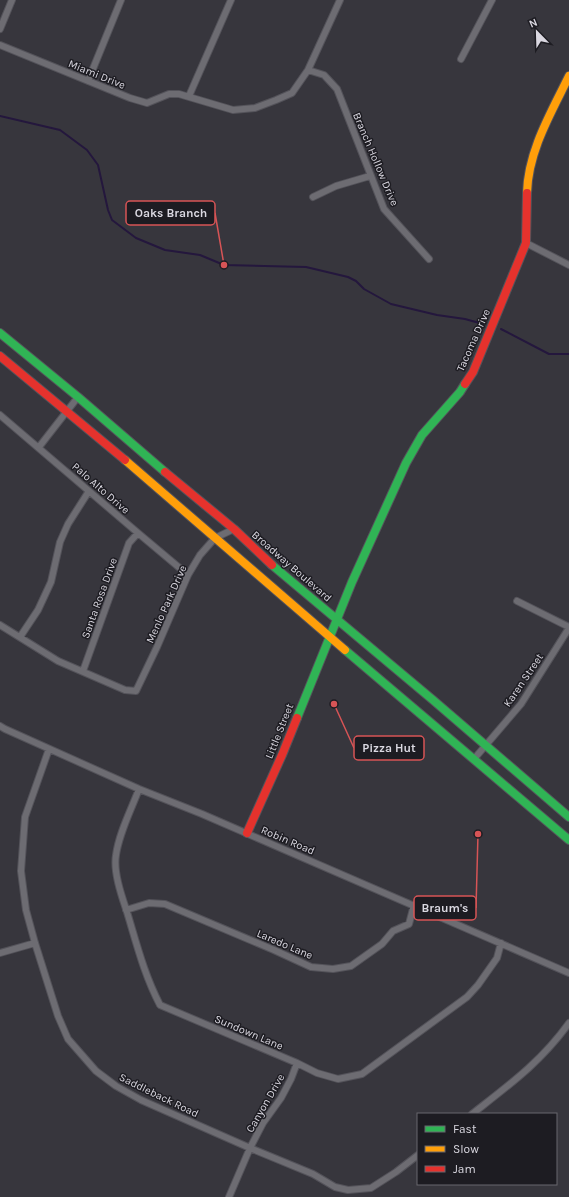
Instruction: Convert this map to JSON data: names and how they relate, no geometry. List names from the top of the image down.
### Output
{
  "streets": {
    "main road": ["Tacoma Drive", "Broadway Boulevard", "Little Street"],
    "street": [
      "Miami Drive",
      "Branch Hollow Drive",
      "Palo Alto Drive",
      "Santa Rosa Drive",
      "Menlo Park Drive",
      "Karen Street",
      "Robin Road",
      "Laredo Lane",
      "Sundown Lane",
      "Saddleback Road",
      "Canyon Drive"
    ]
  },
  "crossings": [
    ["Miami Drive", "Branch Hollow Drive"],
    ["Tacoma Drive", "Broadway Boulevard"],
    ["Tacoma Drive", "Little Street"],
    ["Palo Alto Drive", "Santa Rosa Drive"],
    ["Palo Alto Drive", "Menlo Park Drive"],
    ["Broadway Boulevard", "Menlo Park Drive"],
    ["Broadway Boulevard", "Karen Street"],
    ["Santa Rosa Drive", "Menlo Park Drive"],
    ["Little Street", "Robin Road"],
    ["Robin Road", "Laredo Lane"],
    ["Robin Road", "Sundown Lane"],
    ["Robin Road", "Saddleback Road"],
    ["Laredo Lane", "Sundown Lane"],
    ["Sundown Lane", "Canyon Drive"],
    ["Saddleback Road", "Canyon Drive"]
  ],
  "places": ["Oaks Branch", "Pizza Hut", "Braum's"],
  "legend": ["Fast", "Slow", "Jam"],
  "north": "top left"
}
